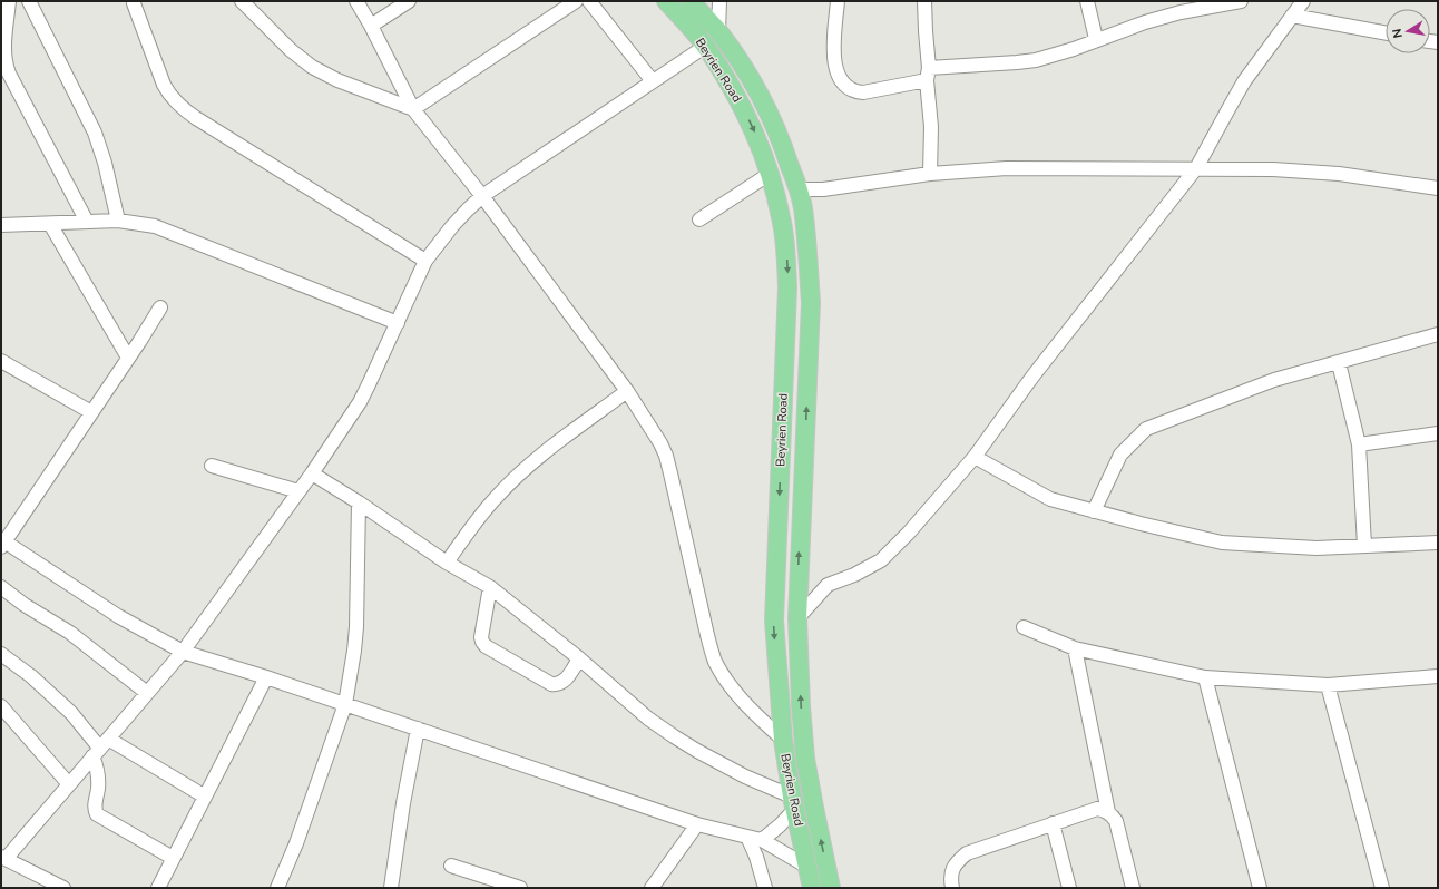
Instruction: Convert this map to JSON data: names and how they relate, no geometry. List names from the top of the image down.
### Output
{
  "streets": {
    "main road": ["Beyrien Road"]
  },
  "north": "left"
}
